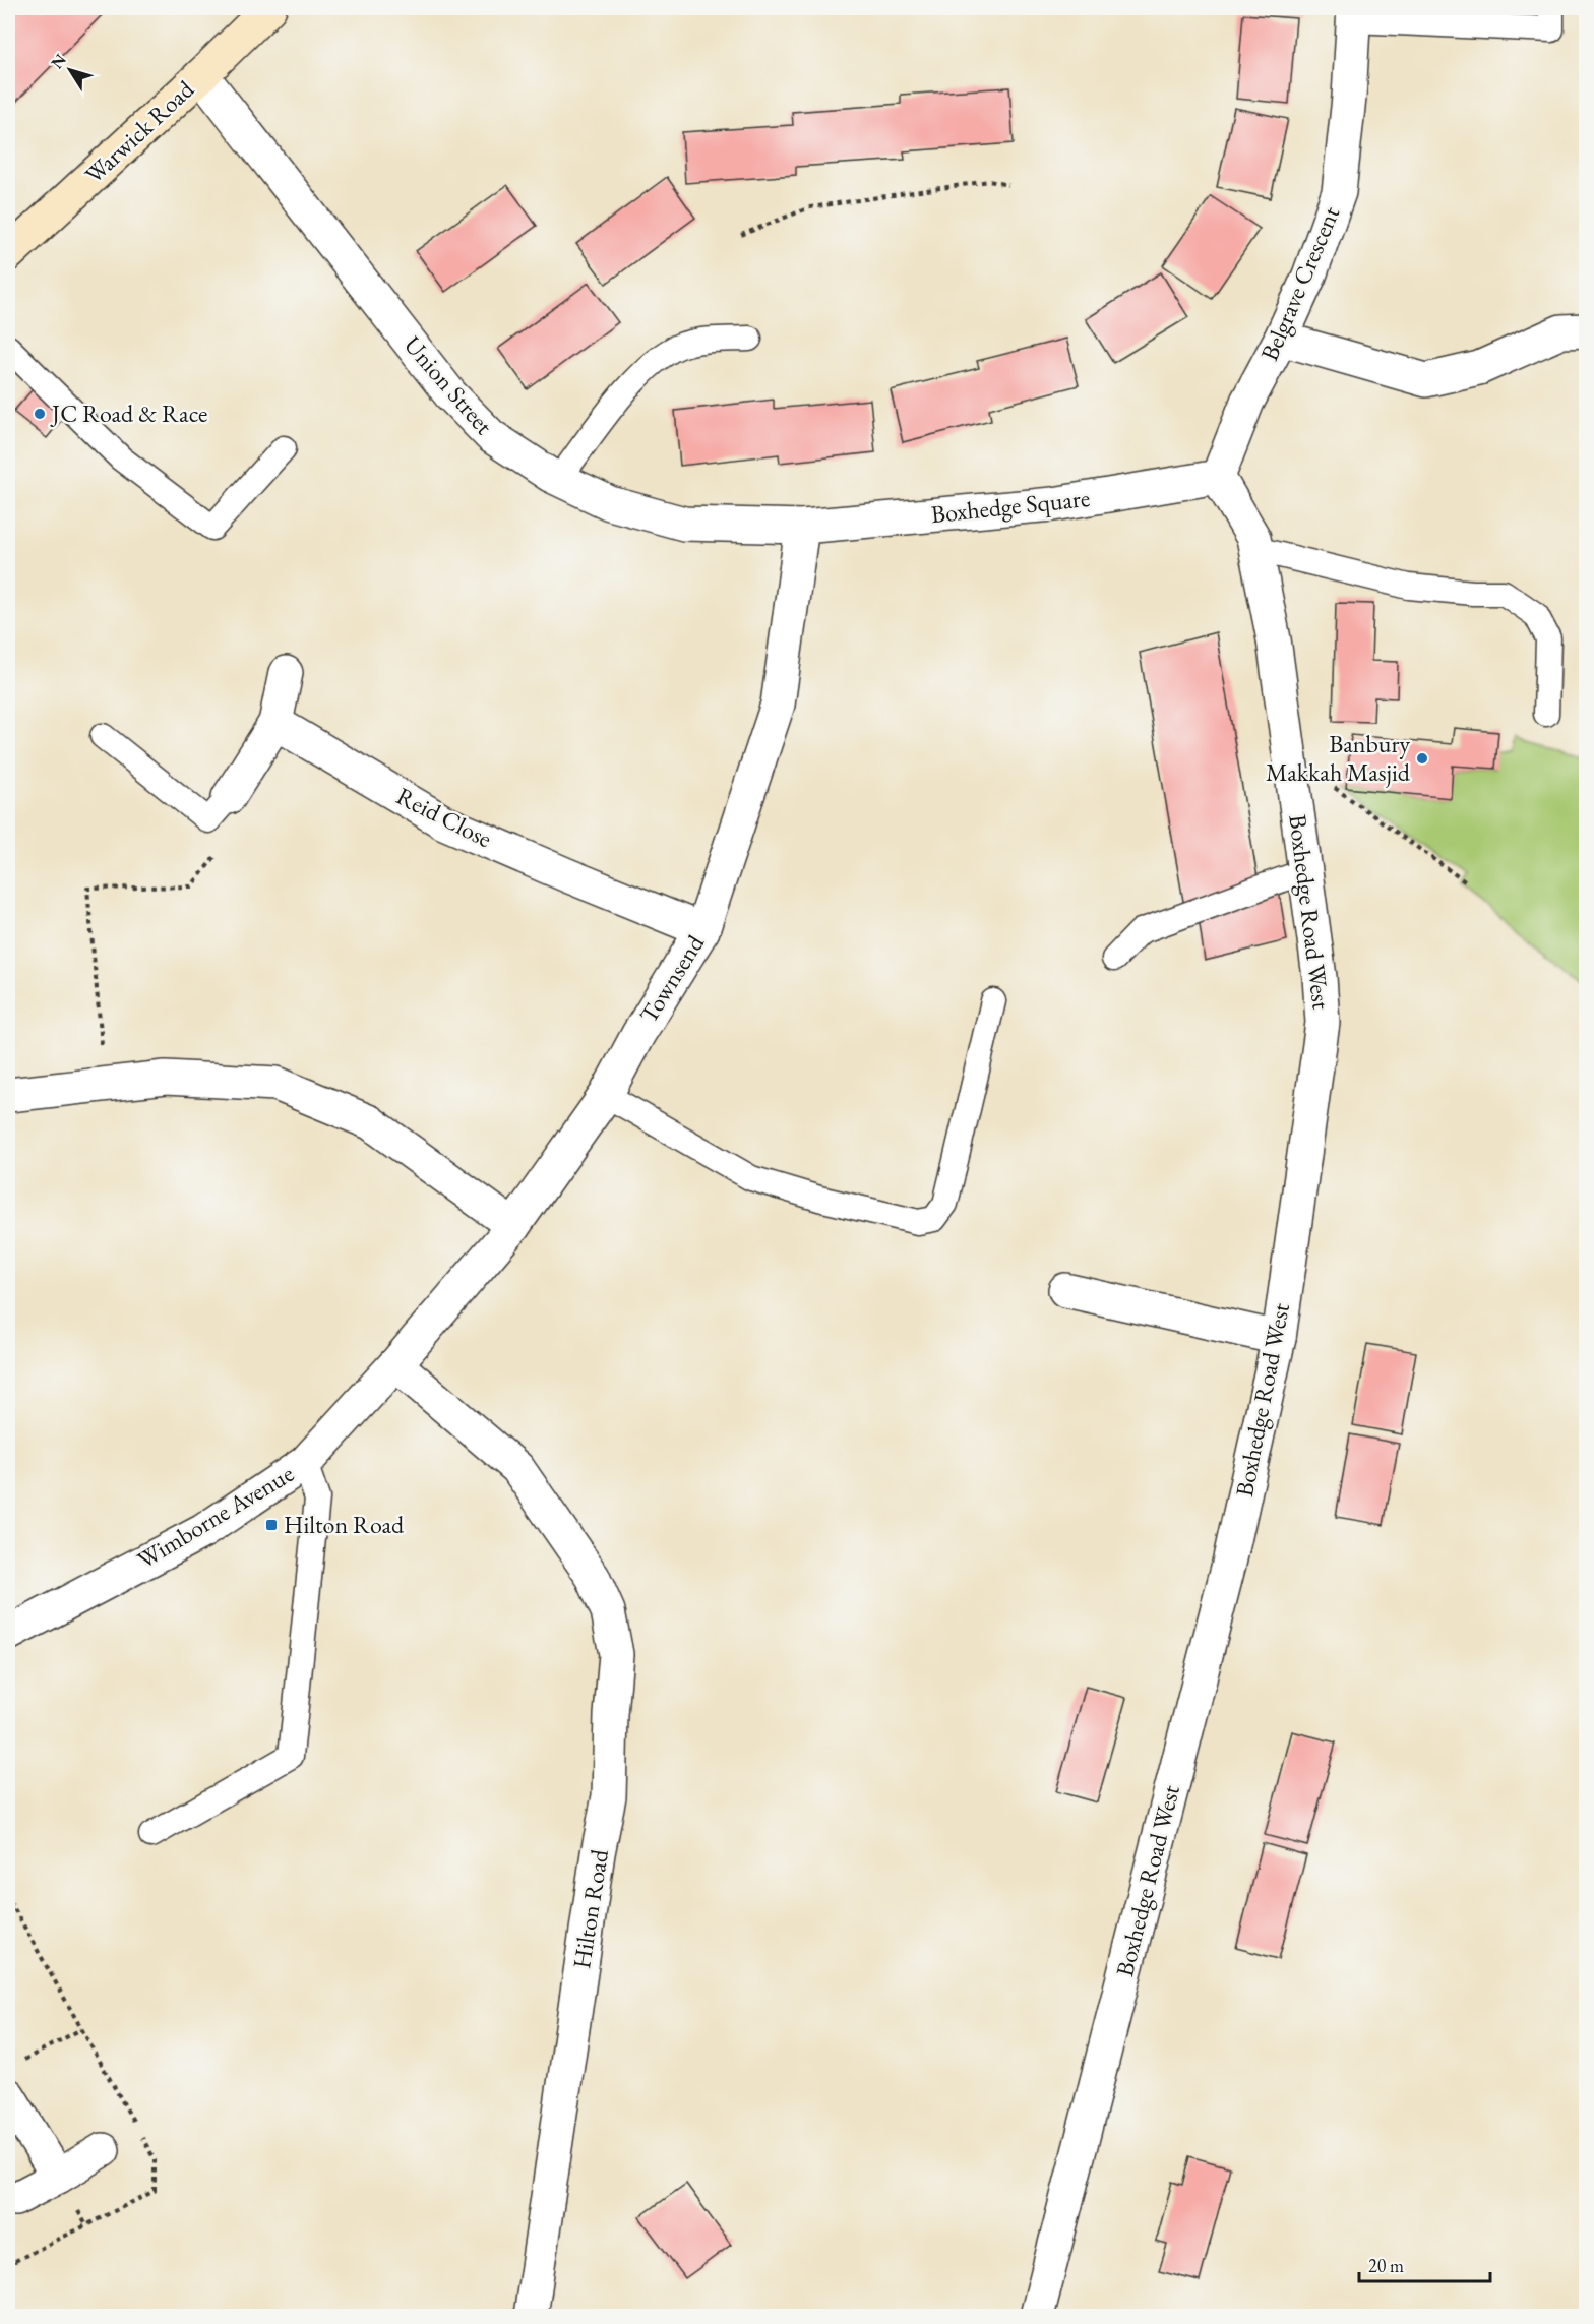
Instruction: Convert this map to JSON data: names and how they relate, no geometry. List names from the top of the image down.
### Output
{
  "streets": {
    "main road": ["Warwick Road"],
    "street": [
      "Belgrave Crescent",
      "Union Street",
      "Boxhedge Square",
      "Reid Close",
      "Boxhedge Road West",
      "Townsend",
      "Wimborne Avenue",
      "Hilton Road"
    ]
  },
  "crossings": [
    ["Warwick Road", "Union Street"],
    ["Belgrave Crescent", "Boxhedge Square"],
    ["Belgrave Crescent", "Boxhedge Road West"],
    ["Union Street", "Boxhedge Square"],
    ["Union Street", "Townsend"],
    ["Boxhedge Square", "Boxhedge Road West"],
    ["Boxhedge Square", "Townsend"],
    ["Reid Close", "Townsend"],
    ["Townsend", "Wimborne Avenue"],
    ["Townsend", "Hilton Road"],
    ["Wimborne Avenue", "Hilton Road"]
  ],
  "places": {
    "other": ["JC Road & Race", "Banbury Makkah Masjid"],
    "transit": ["Hilton Road"]
  },
  "scale_bar": "20 m",
  "north": "top left"
}
